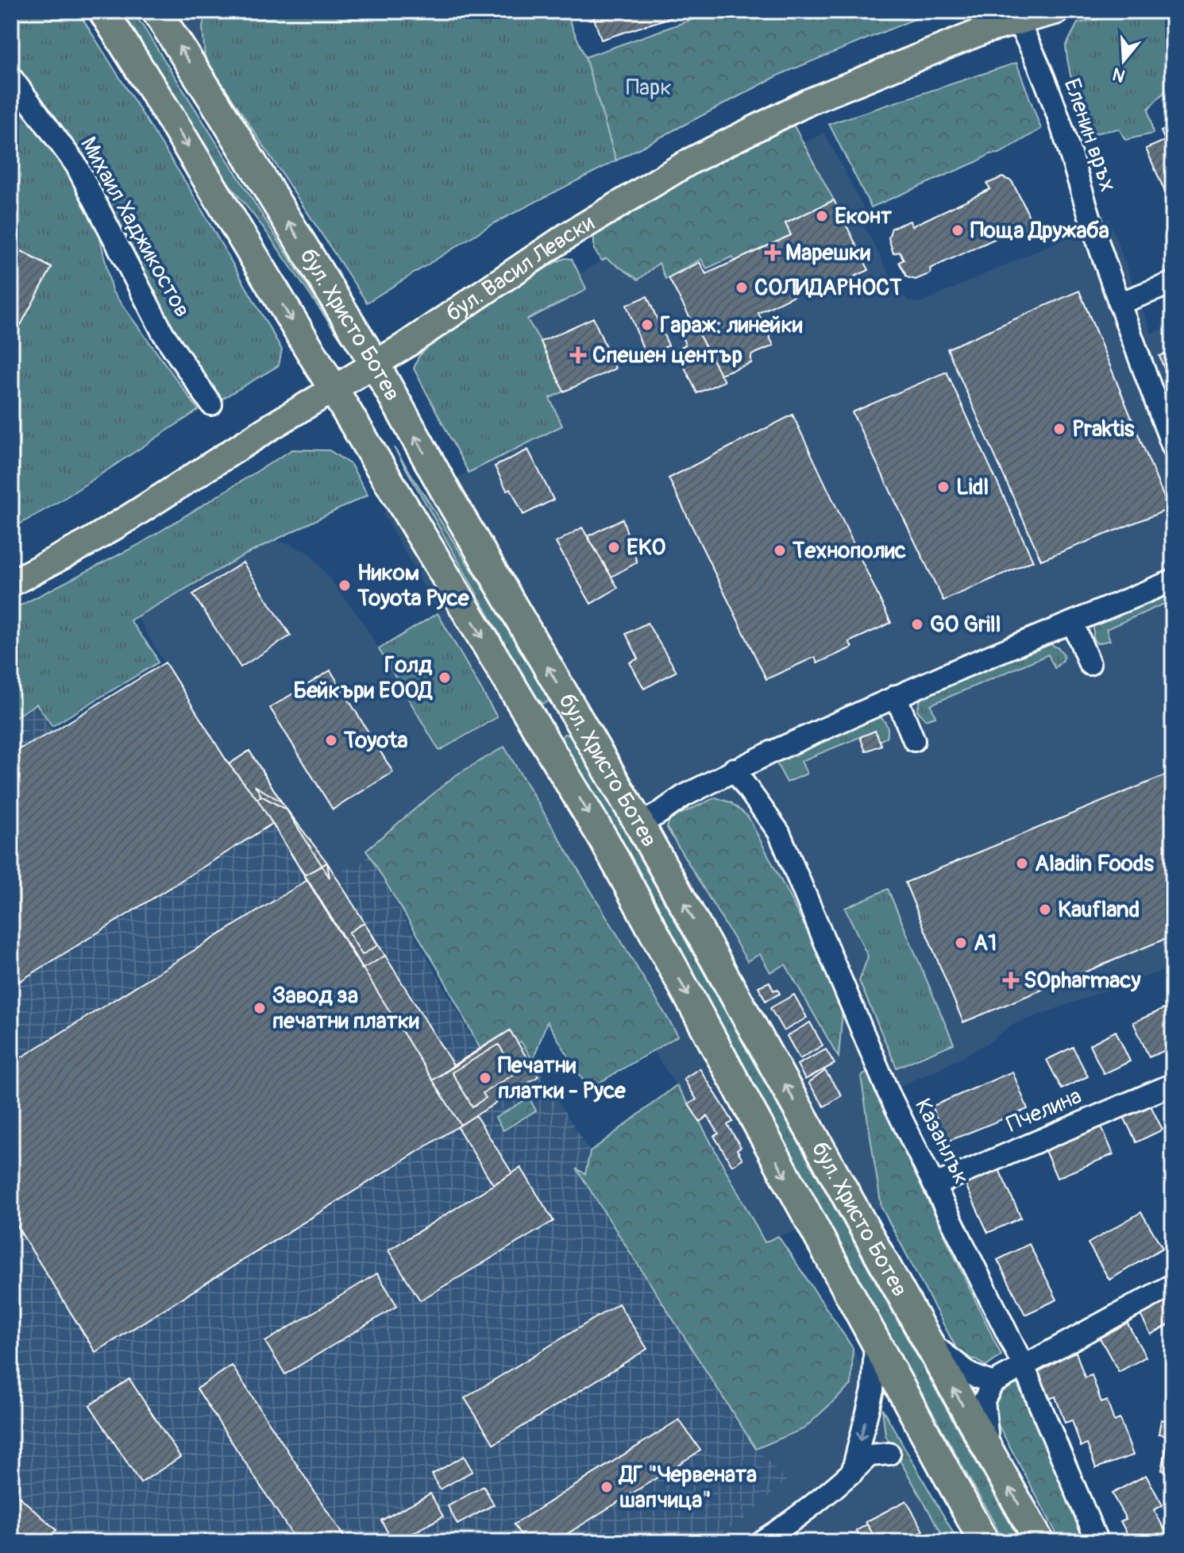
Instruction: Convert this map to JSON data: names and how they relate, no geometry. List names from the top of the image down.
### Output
{
  "streets": {
    "highway": ["бул. Христо Ботев"],
    "main road": ["бул. Васил Левски"],
    "street": [
      "Еленин връх",
      "Михаил Хаджикостов",
      "Пчелина",
      "Казанлък"
    ]
  },
  "crossings": [
    ["Еленин връх", "бул. Васил Левски"],
    ["бул. Васил Левски", "бул. Христо Ботев"],
    ["Пчелина", "Казанлък"]
  ],
  "parks": ["Парк"],
  "places": {
    "other": [
      "Еконт",
      "Поща Дружаба",
      "СОЛИДАРНОСТ",
      "Гараж: линейки",
      "Praktis",
      "Lidl",
      "EKO",
      "Технополис",
      "Ником Toyota Русе",
      "GO Grill",
      "Голд Бейкъри ЕООД",
      "Toyota",
      "Aladin Foods",
      "Kaufland",
      "A1",
      "Завод за печатни платки",
      "Печатни платки - Русе",
      "ДГ \"Червената шапчица\""
    ],
    "health": ["Марешки", "Спешен център", "SOpharmacy"]
  },
  "north": "bottom"
}
